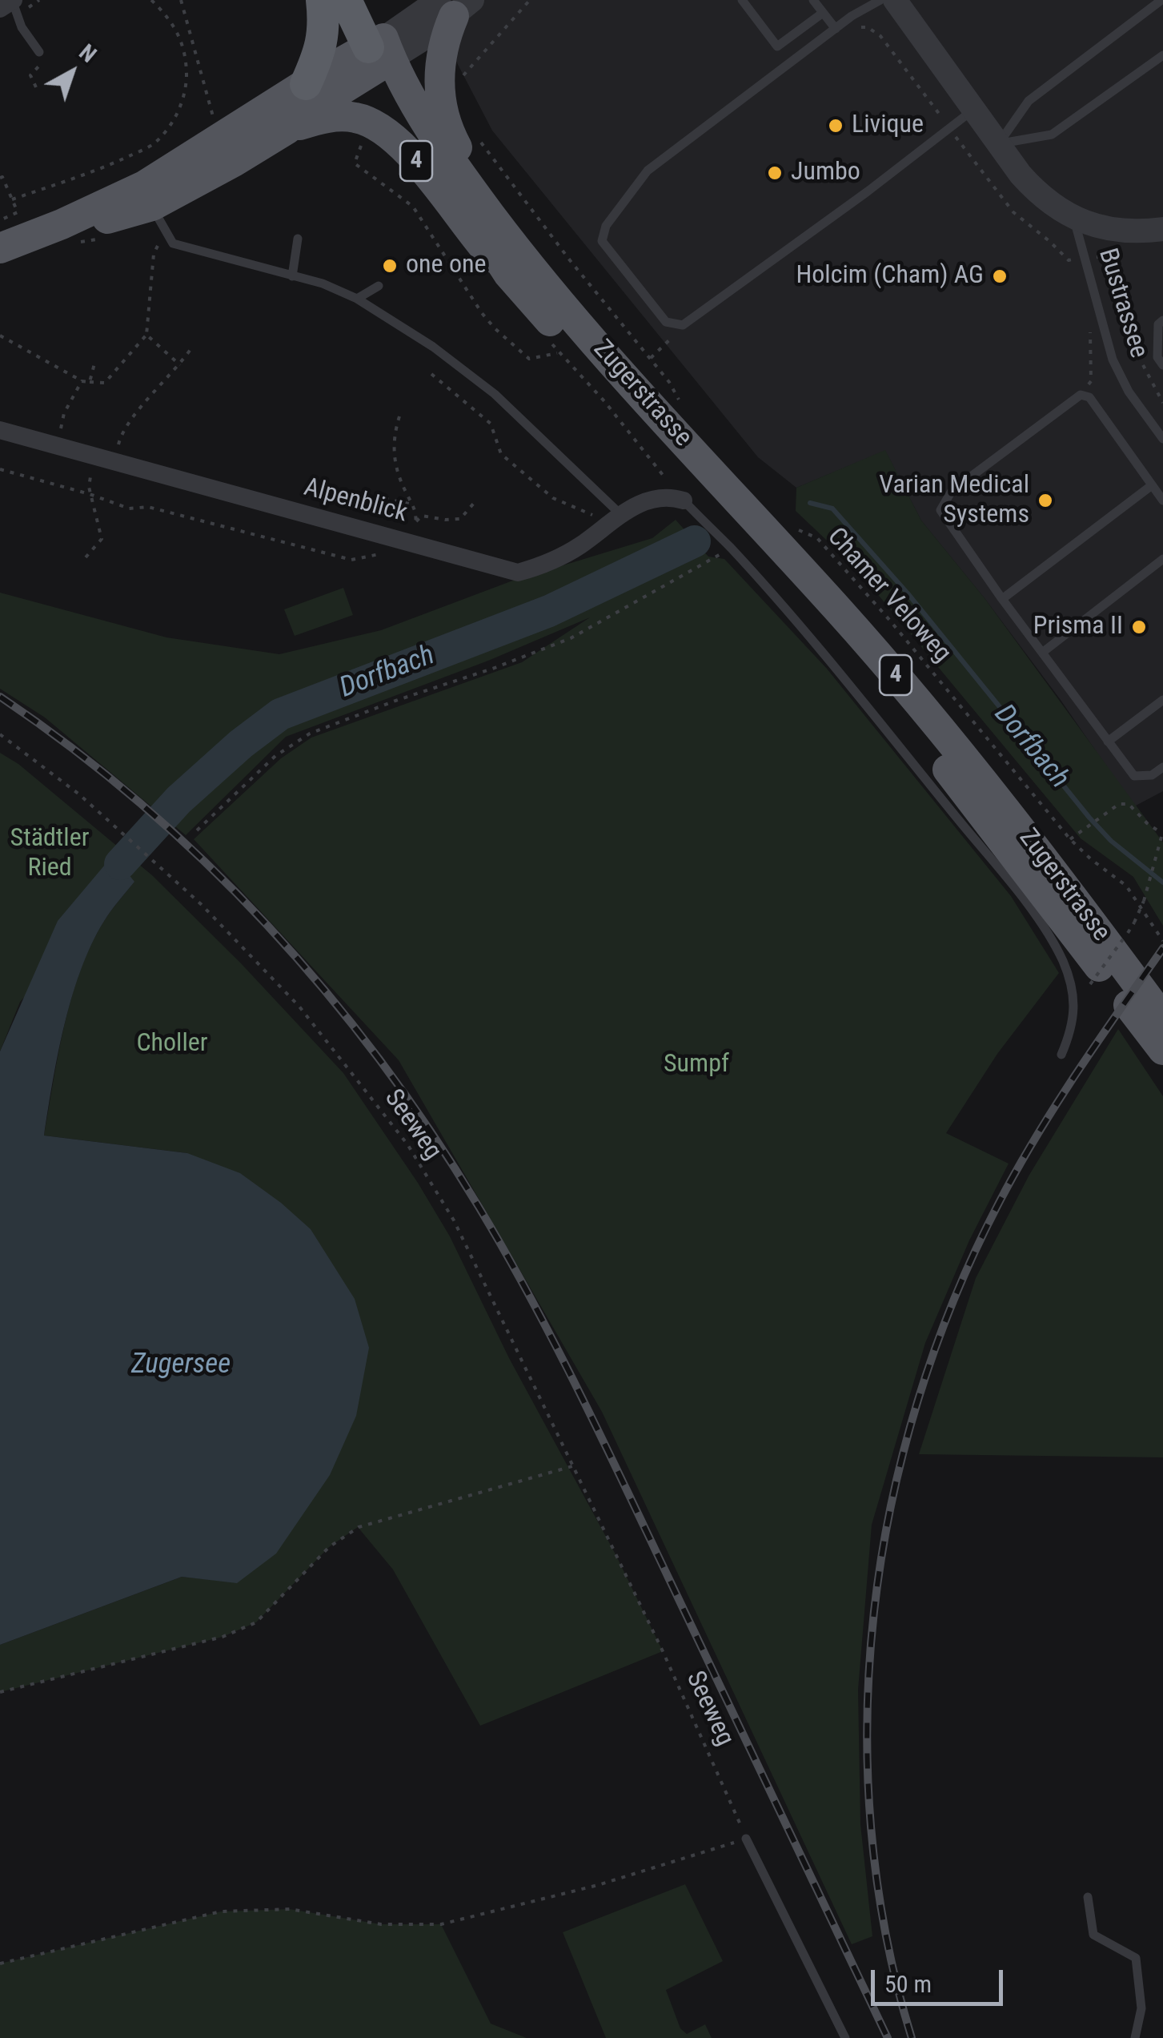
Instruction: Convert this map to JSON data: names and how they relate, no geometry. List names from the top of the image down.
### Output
{
  "streets": {
    "main road": ["4", "Zugerstrasse"],
    "street": ["Alpenblick"],
    "lane": ["Bustrassee"],
    "path": ["Chamer Veloweg", "Seeweg"]
  },
  "crossings": [
    ["4", "Zugerstrasse"],
    ["Zugerstrasse", "Alpenblick"]
  ],
  "water": ["Dorfbach", "Zugersee"],
  "parks": ["Städtler Ried", "Choller", "Sumpf"],
  "places": [
    "Livique",
    "Jumbo",
    "one one",
    "Holcim (Cham) AG",
    "Varian Medical Systems",
    "Prisma II"
  ],
  "scale_bar": "50 m",
  "north": "top right"
}
